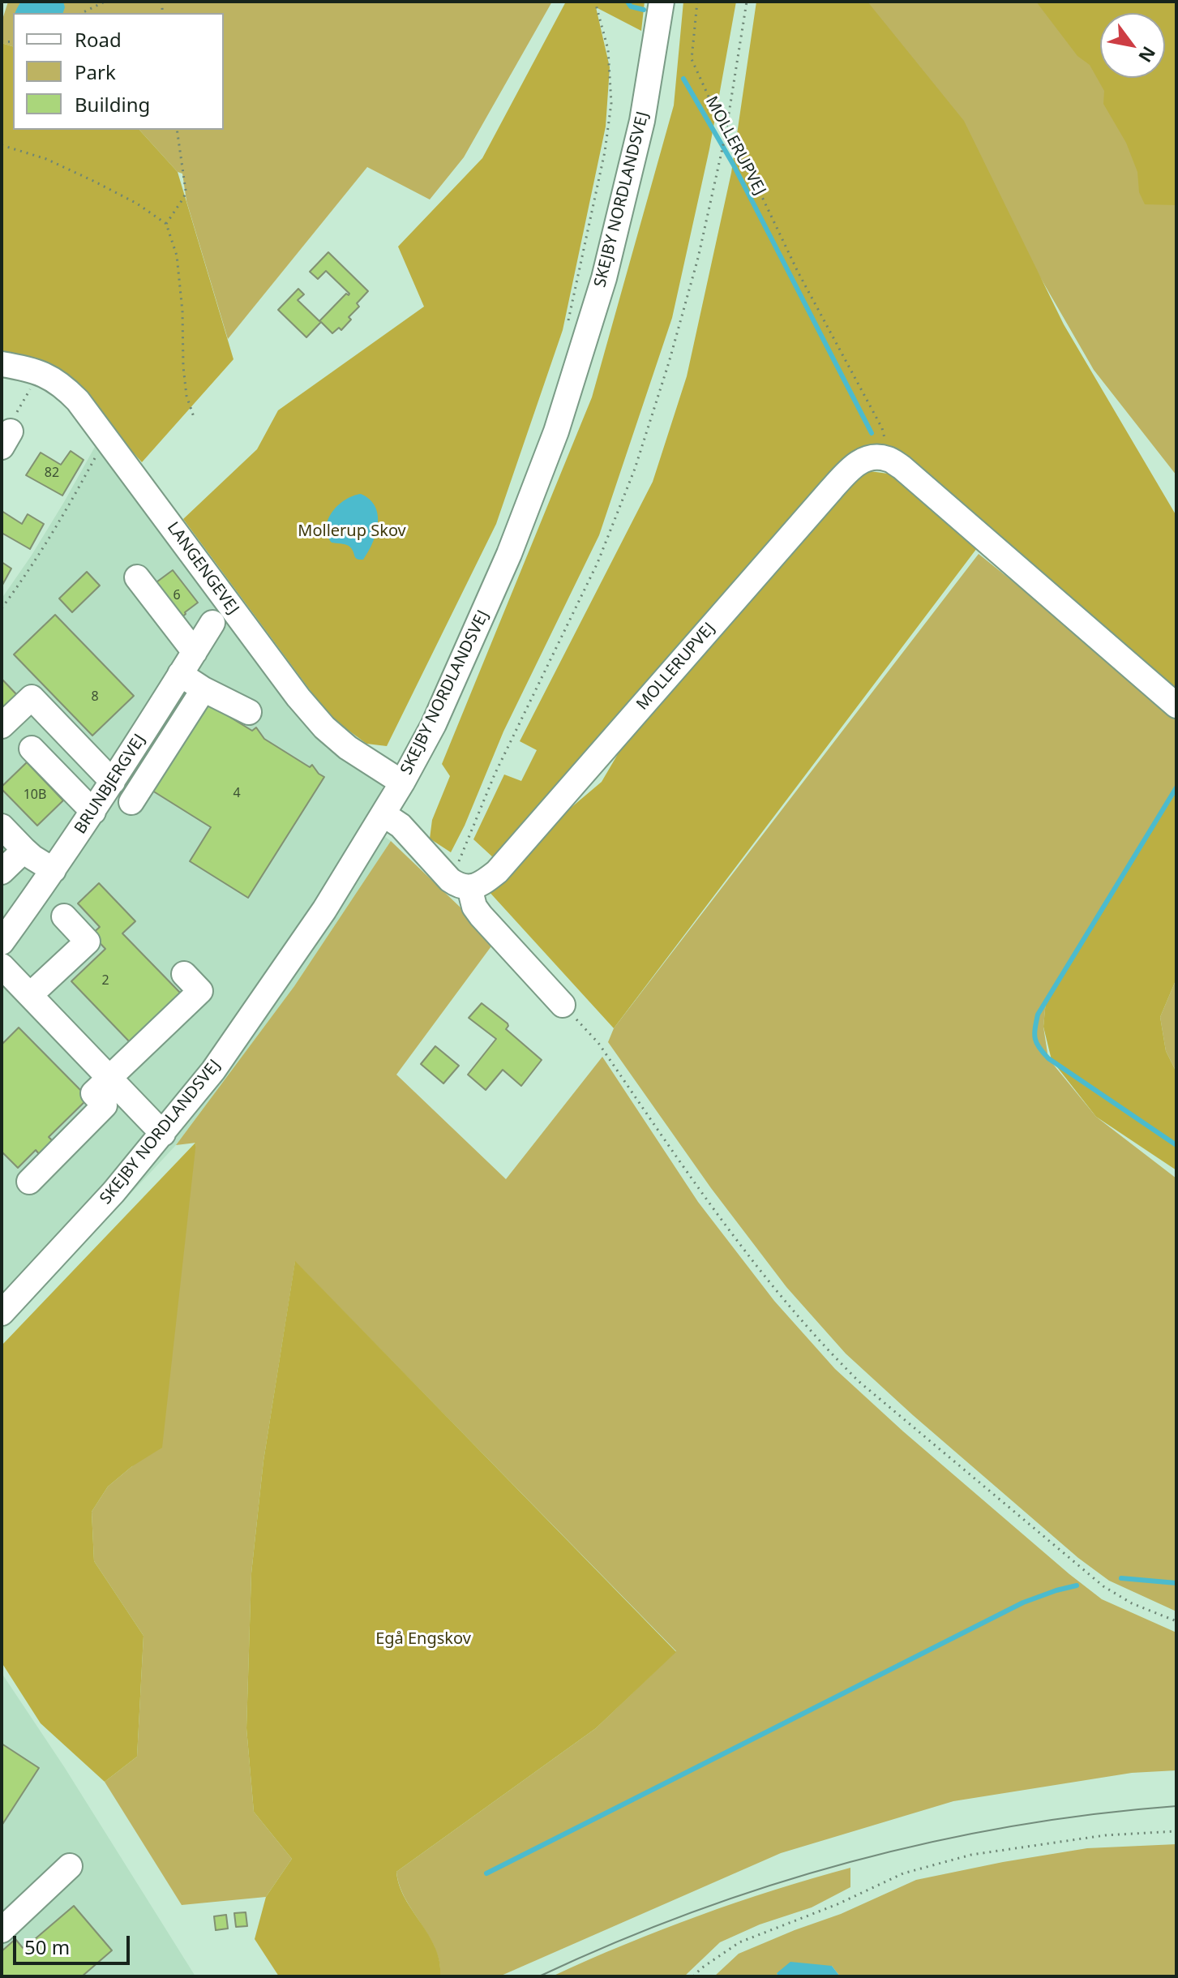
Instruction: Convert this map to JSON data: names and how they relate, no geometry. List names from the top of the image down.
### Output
{
  "streets": {
    "street": [
      "MOLLERUPVEJ",
      "SKEJBY NORDLANDSVEJ",
      "LANGENGEVEJ",
      "BRUNBJERGVEJ"
    ]
  },
  "crossings": [
    ["SKEJBY NORDLANDSVEJ", "LANGENGEVEJ"]
  ],
  "parks": ["Mollerup Skov", "Egå Engskov"],
  "house_numbers": [
    "82",
    "6",
    "8",
    "4",
    "10B",
    "2"
  ],
  "legend": ["Road", "Park", "Building"],
  "scale_bar": "50 m",
  "north": "bottom right"
}
